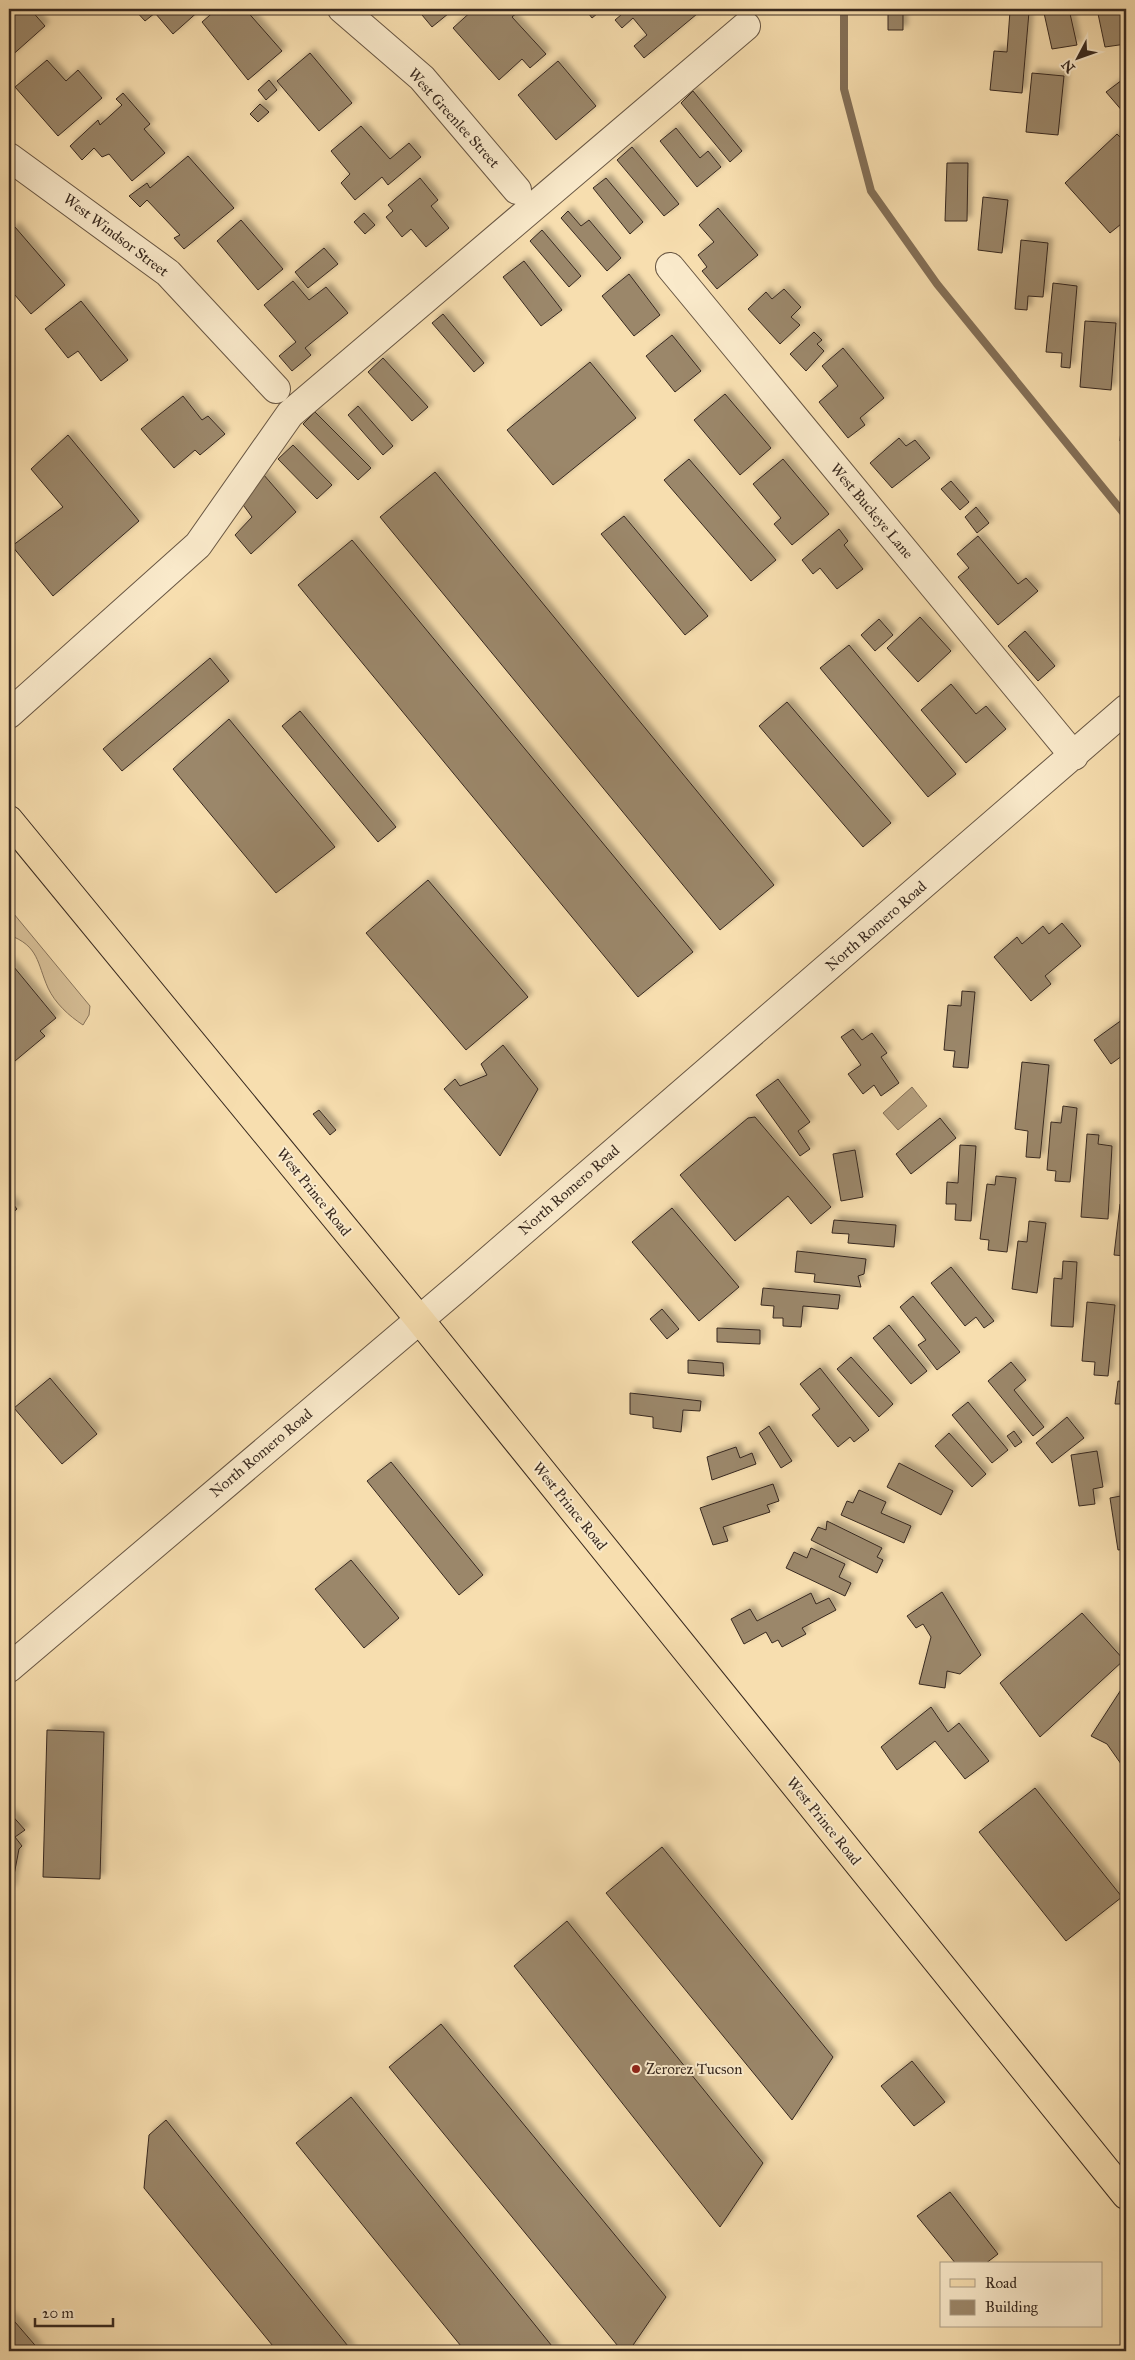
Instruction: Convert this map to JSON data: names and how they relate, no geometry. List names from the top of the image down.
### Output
{
  "streets": {
    "main road": ["West Prince Road"],
    "street": [
      "West Greenlee Street",
      "West Windsor Street",
      "West Buckeye Lane",
      "North Romero Road"
    ]
  },
  "crossings": [
    ["West Buckeye Lane", "North Romero Road"],
    ["North Romero Road", "West Prince Road"]
  ],
  "places": ["Zerorez Tucson"],
  "legend": ["Road", "Building"],
  "scale_bar": "20 m",
  "north": "bottom left"
}
